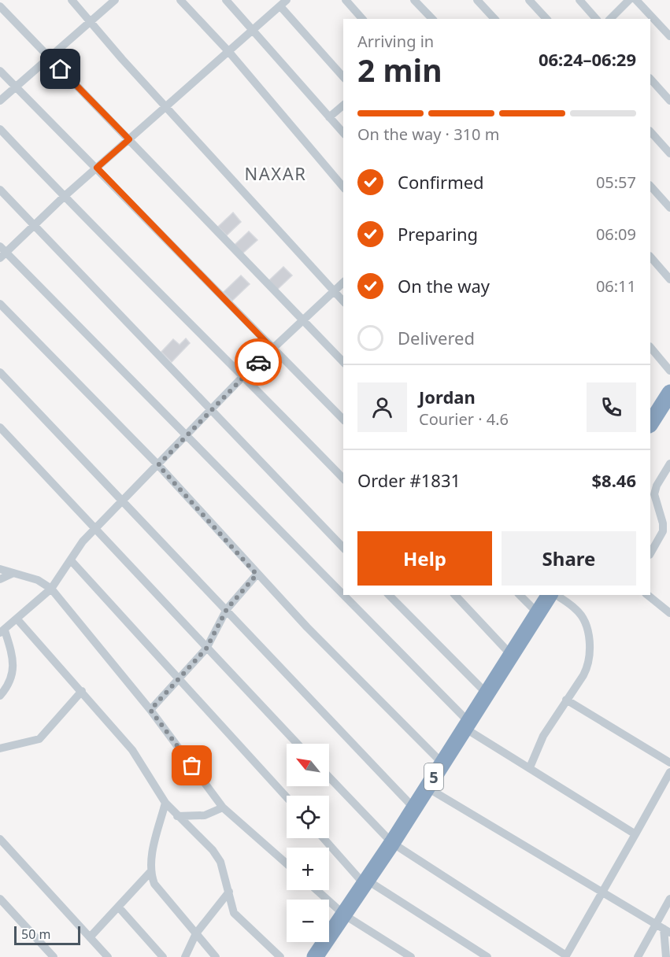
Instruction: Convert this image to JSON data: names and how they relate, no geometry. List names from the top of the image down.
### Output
{
  "streets": {
    "highway": ["5"]
  },
  "districts": ["NAXAR"],
  "scale_bar": "50 m",
  "north": "top left",
  "page": {
    "heading": ["2 min", "Arriving in", "06:24–06:29"],
    "panel": [
      "Jordan",
      "Courier · 4.6",
      "Order #1831",
      "$8.46"
    ],
    "bar": "On the way · 310 m",
    "list": [
      ["Confirmed", "05:57"],
      ["Preparing", "06:09"],
      ["On the way", "06:11"],
      "Delivered"
    ],
    "buttons": ["Help", "Share"],
    "map_buttons": ["+", "−"],
    "scale": "50 m"
  }
}
